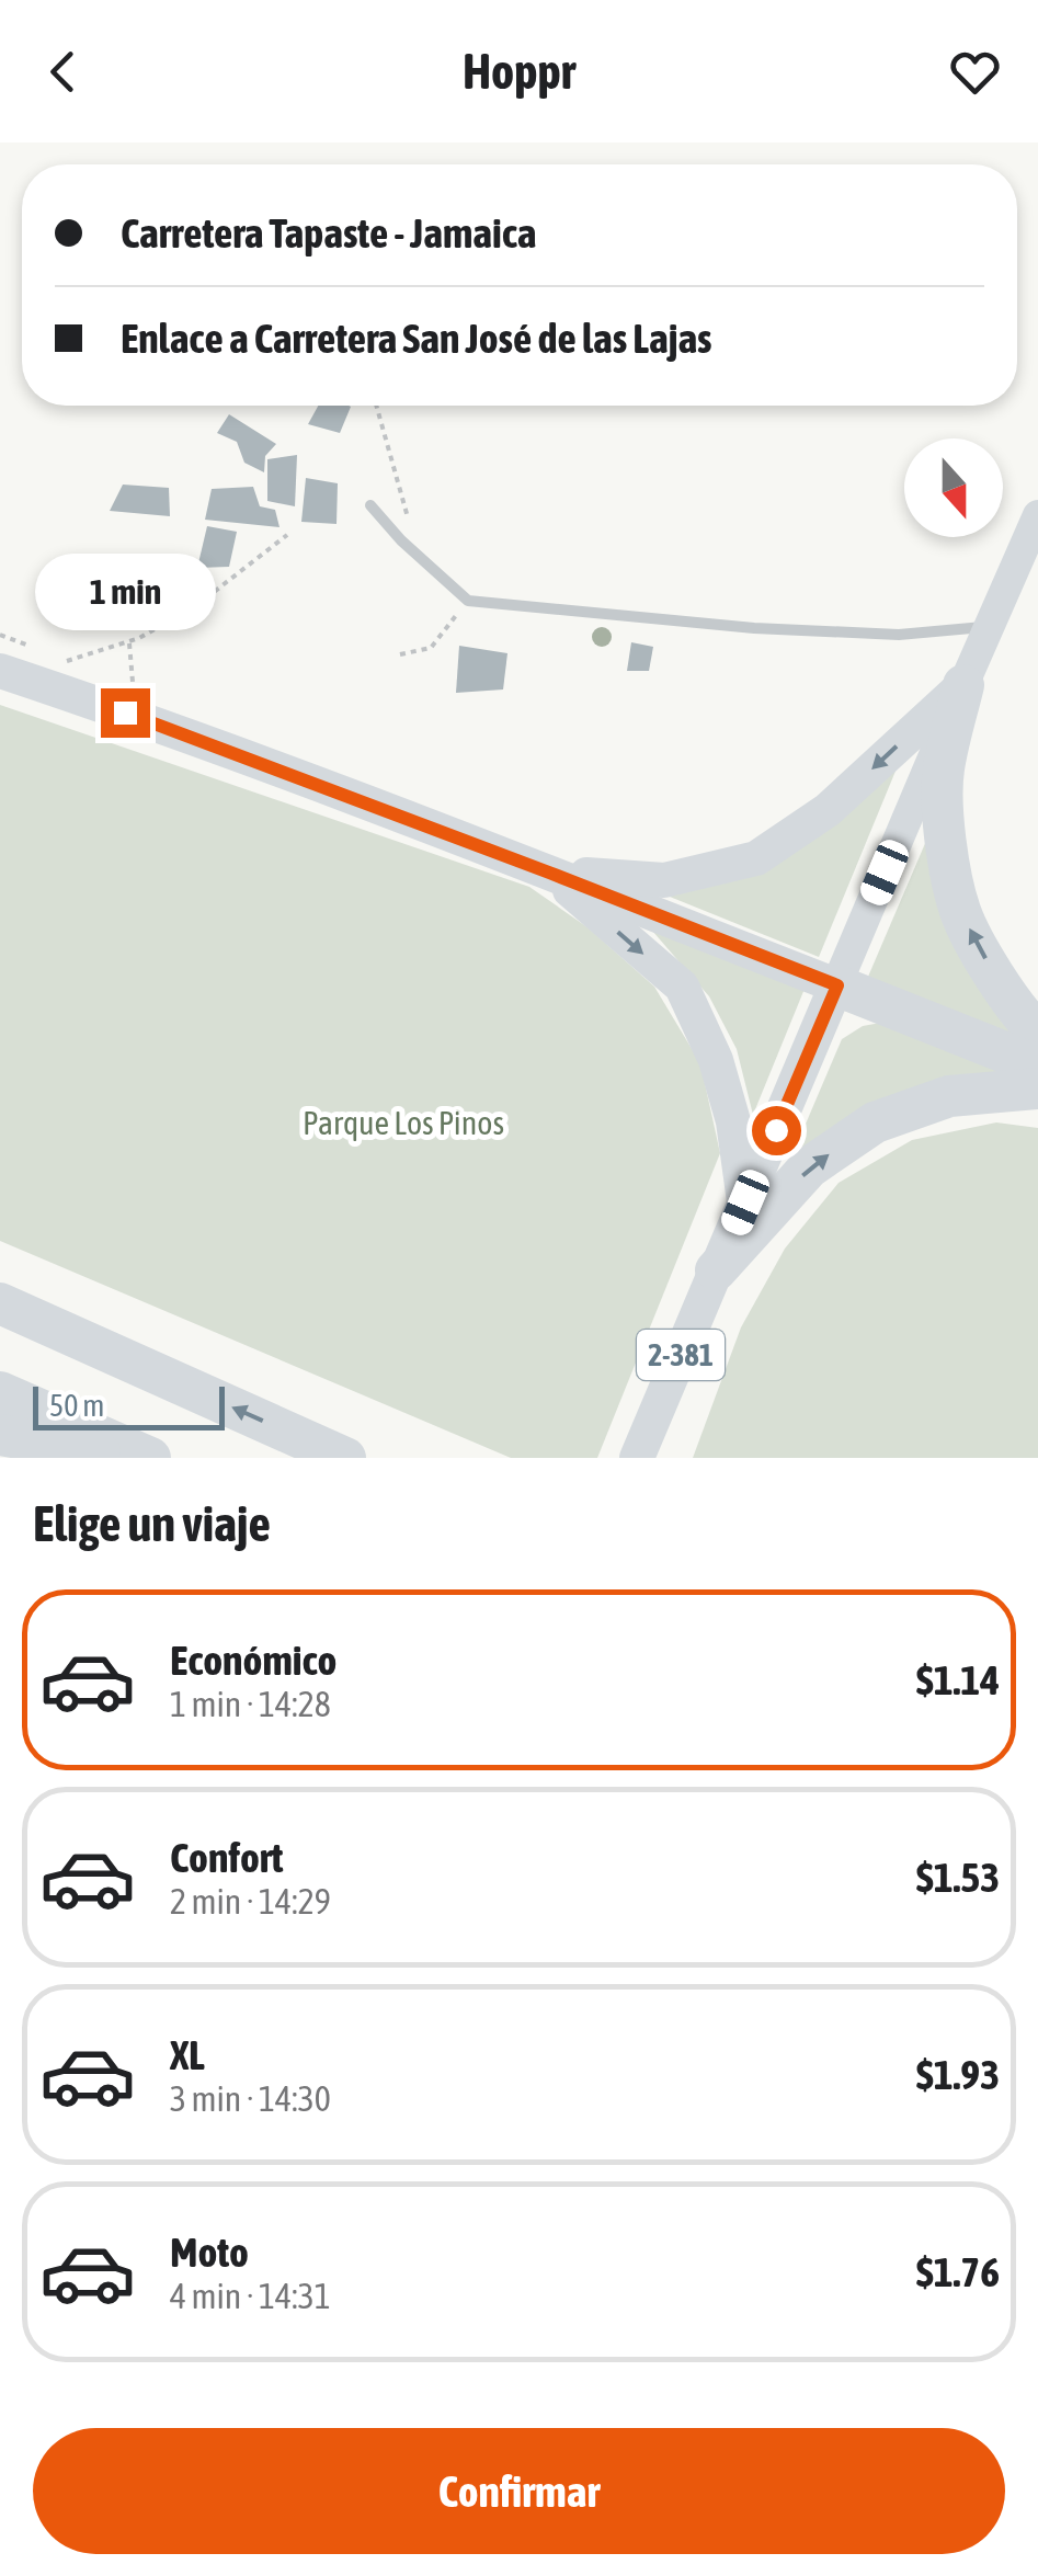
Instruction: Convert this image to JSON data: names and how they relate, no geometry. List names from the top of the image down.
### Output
{
  "streets": {
    "main road": ["2-381"]
  },
  "parks": ["Parque Los Pinos"],
  "scale_bar": "50 m",
  "north": "bottom",
  "page": {
    "header": "Hoppr",
    "banner": ["Carretera Tapaste - Jamaica", "Enlace a Carretera San José de las Lajas"],
    "bubble": "1 min",
    "scale": "50 m",
    "heading": "Elige un viaje",
    "list": [
      {
        "name": "Económico",
        "note": "1 min · 14:28",
        "value": "$1.14"
      },
      {
        "name": "Confort",
        "note": "2 min · 14:29",
        "value": "$1.53"
      },
      {
        "name": "XL",
        "note": "3 min · 14:30",
        "value": "$1.93"
      },
      {
        "name": "Moto",
        "note": "4 min · 14:31",
        "value": "$1.76"
      }
    ],
    "buttons": "Confirmar"
  }
}
